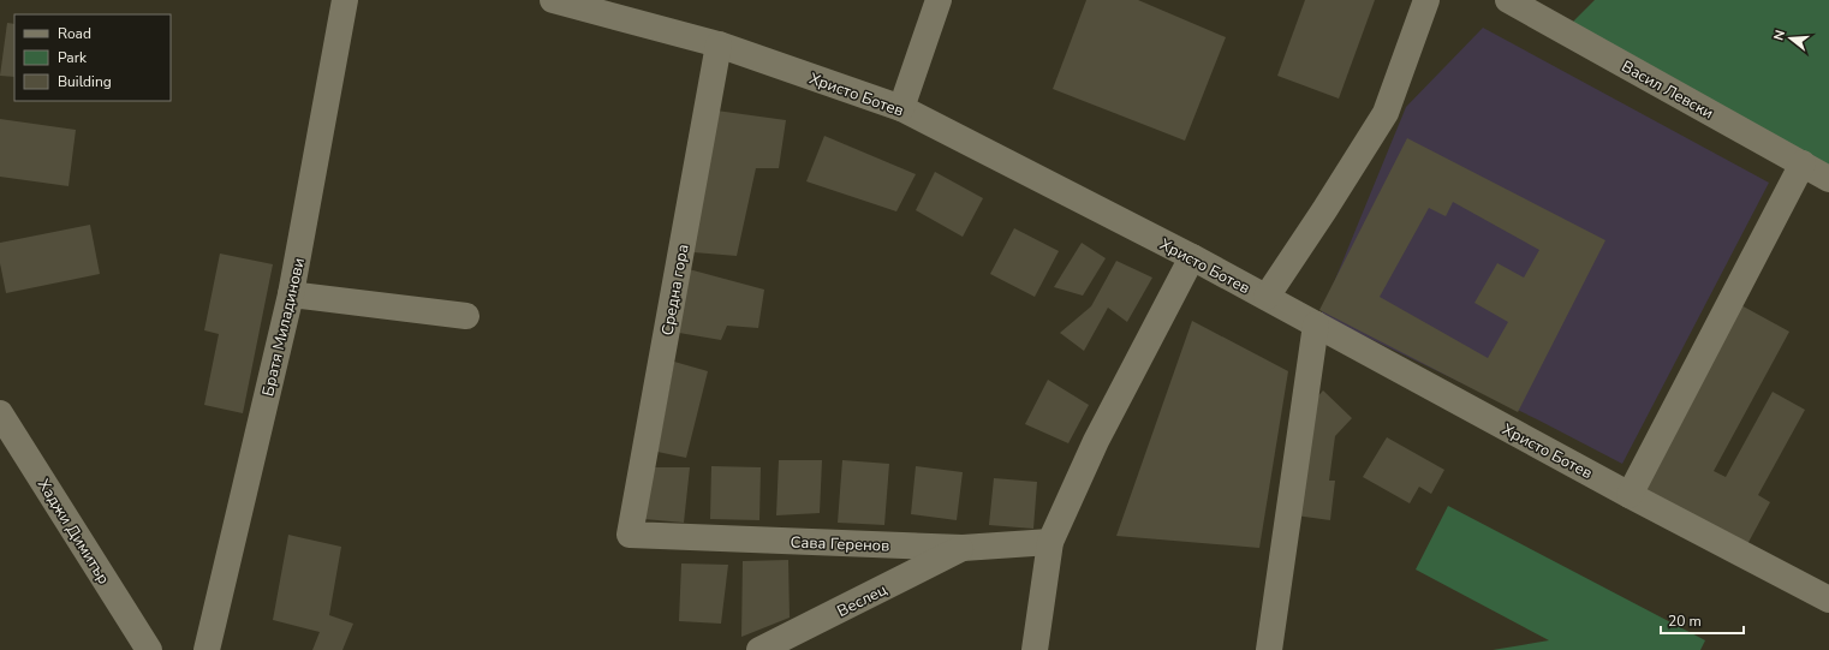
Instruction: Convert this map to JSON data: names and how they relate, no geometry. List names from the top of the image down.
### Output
{
  "streets": {
    "street": [
      "Васил Левски",
      "Христо Ботев",
      "Средна гора",
      "Братя Миладинови",
      "Хаджи Димитър",
      "Сава Геренов",
      "Веслец"
    ]
  },
  "crossings": [
    ["Христо Ботев", "Средна гора"],
    ["Средна гора", "Сава Геренов"],
    ["Сава Геренов", "Веслец"]
  ],
  "legend": ["Road", "Park", "Building"],
  "scale_bar": "20 m",
  "north": "left"
}
